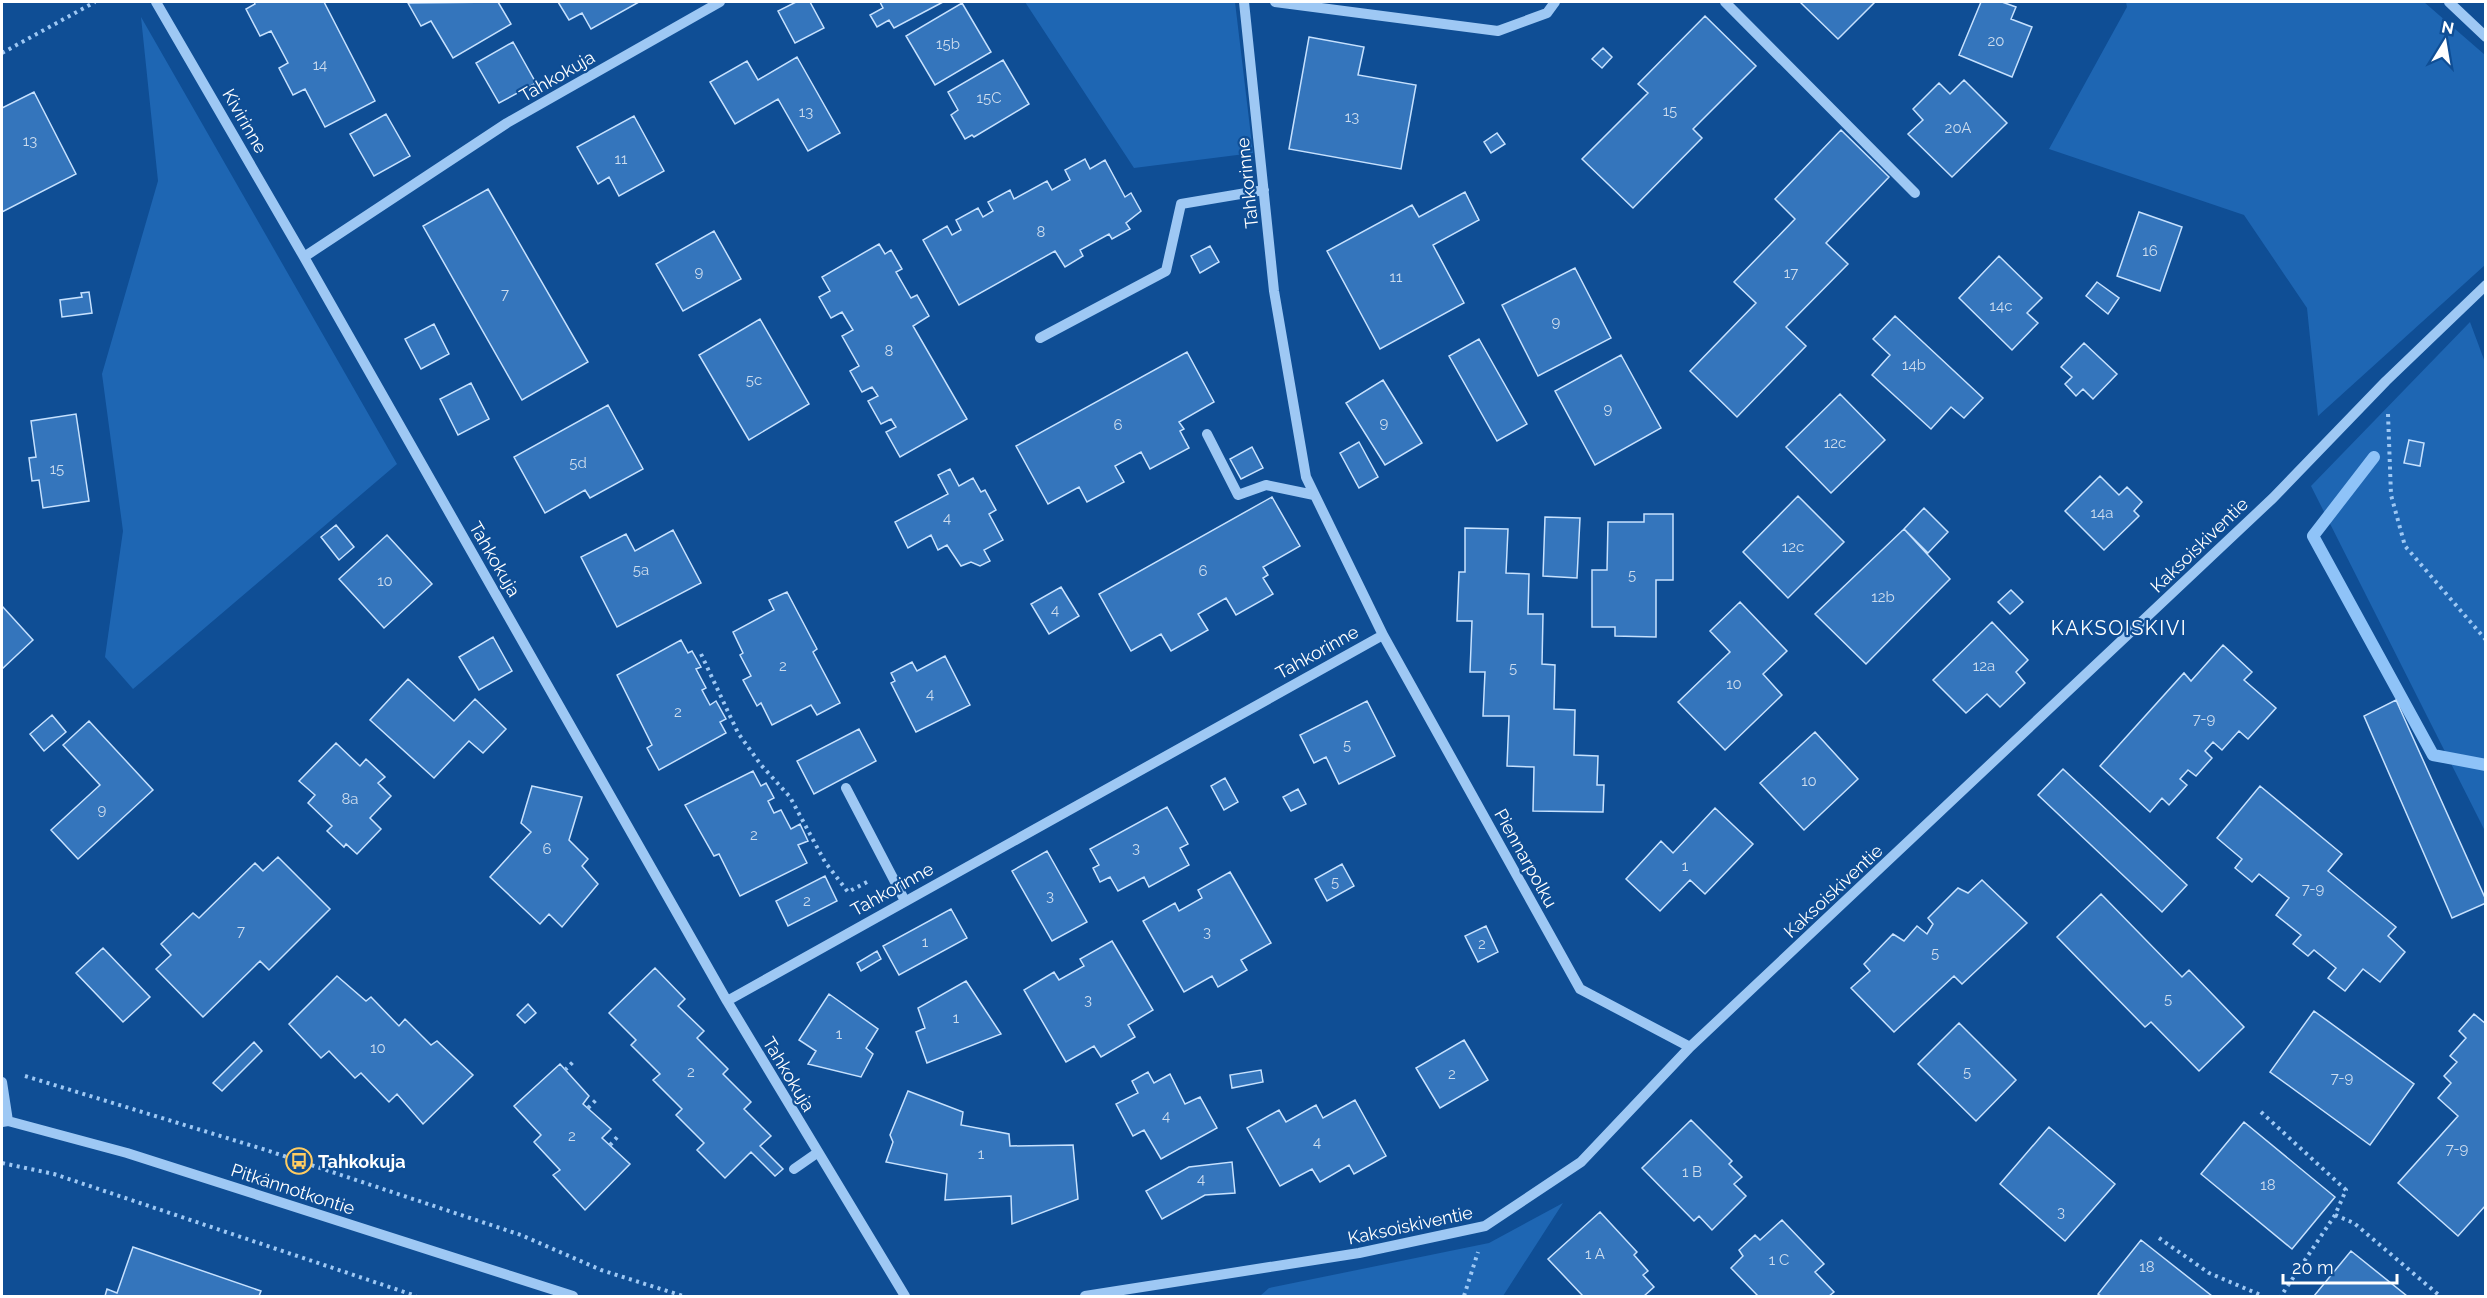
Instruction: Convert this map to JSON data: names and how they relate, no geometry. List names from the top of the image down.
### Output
{
  "streets": {
    "street": [
      "Tahkokuja",
      "Kivirinne",
      "Tahkorinne",
      "Kaksoiskiventie",
      "Piennarpolku",
      "Pitkännotkontie"
    ]
  },
  "crossings": [
    ["Tahkokuja", "Kivirinne"],
    ["Tahkokuja", "Tahkorinne"],
    ["Tahkorinne", "Piennarpolku"],
    ["Kaksoiskiventie", "Piennarpolku"]
  ],
  "districts": ["KAKSOISKIVI"],
  "places": {
    "bus stop": ["Tahkokuja"]
  },
  "house_numbers": [
    "20",
    "15b",
    "14",
    "15C",
    "15",
    "13",
    "13",
    "20A",
    "13",
    "11",
    "8",
    "16",
    "9",
    "17",
    "11",
    "7",
    "14c",
    "9",
    "8",
    "14b",
    "5c",
    "9",
    "9",
    "6",
    "12c",
    "5d",
    "15",
    "14a",
    "4",
    "12c",
    "5a",
    "6",
    "5",
    "10",
    "12b",
    "4",
    "2",
    "12a",
    "5",
    "10",
    "4",
    "2",
    "7-9",
    "5",
    "10",
    "8a",
    "9",
    "2",
    "3",
    "6",
    "1",
    "5",
    "7-9",
    "3",
    "2",
    "7",
    "3",
    "1",
    "2",
    "5",
    "5",
    "3",
    "1",
    "1",
    "10",
    "2",
    "5",
    "2",
    "7-9",
    "4",
    "2",
    "4",
    "7-9",
    "1",
    "1 B",
    "4",
    "18",
    "3",
    "1 A",
    "1 C",
    "18"
  ],
  "scale_bar": "20 m",
  "north": "top"
}
